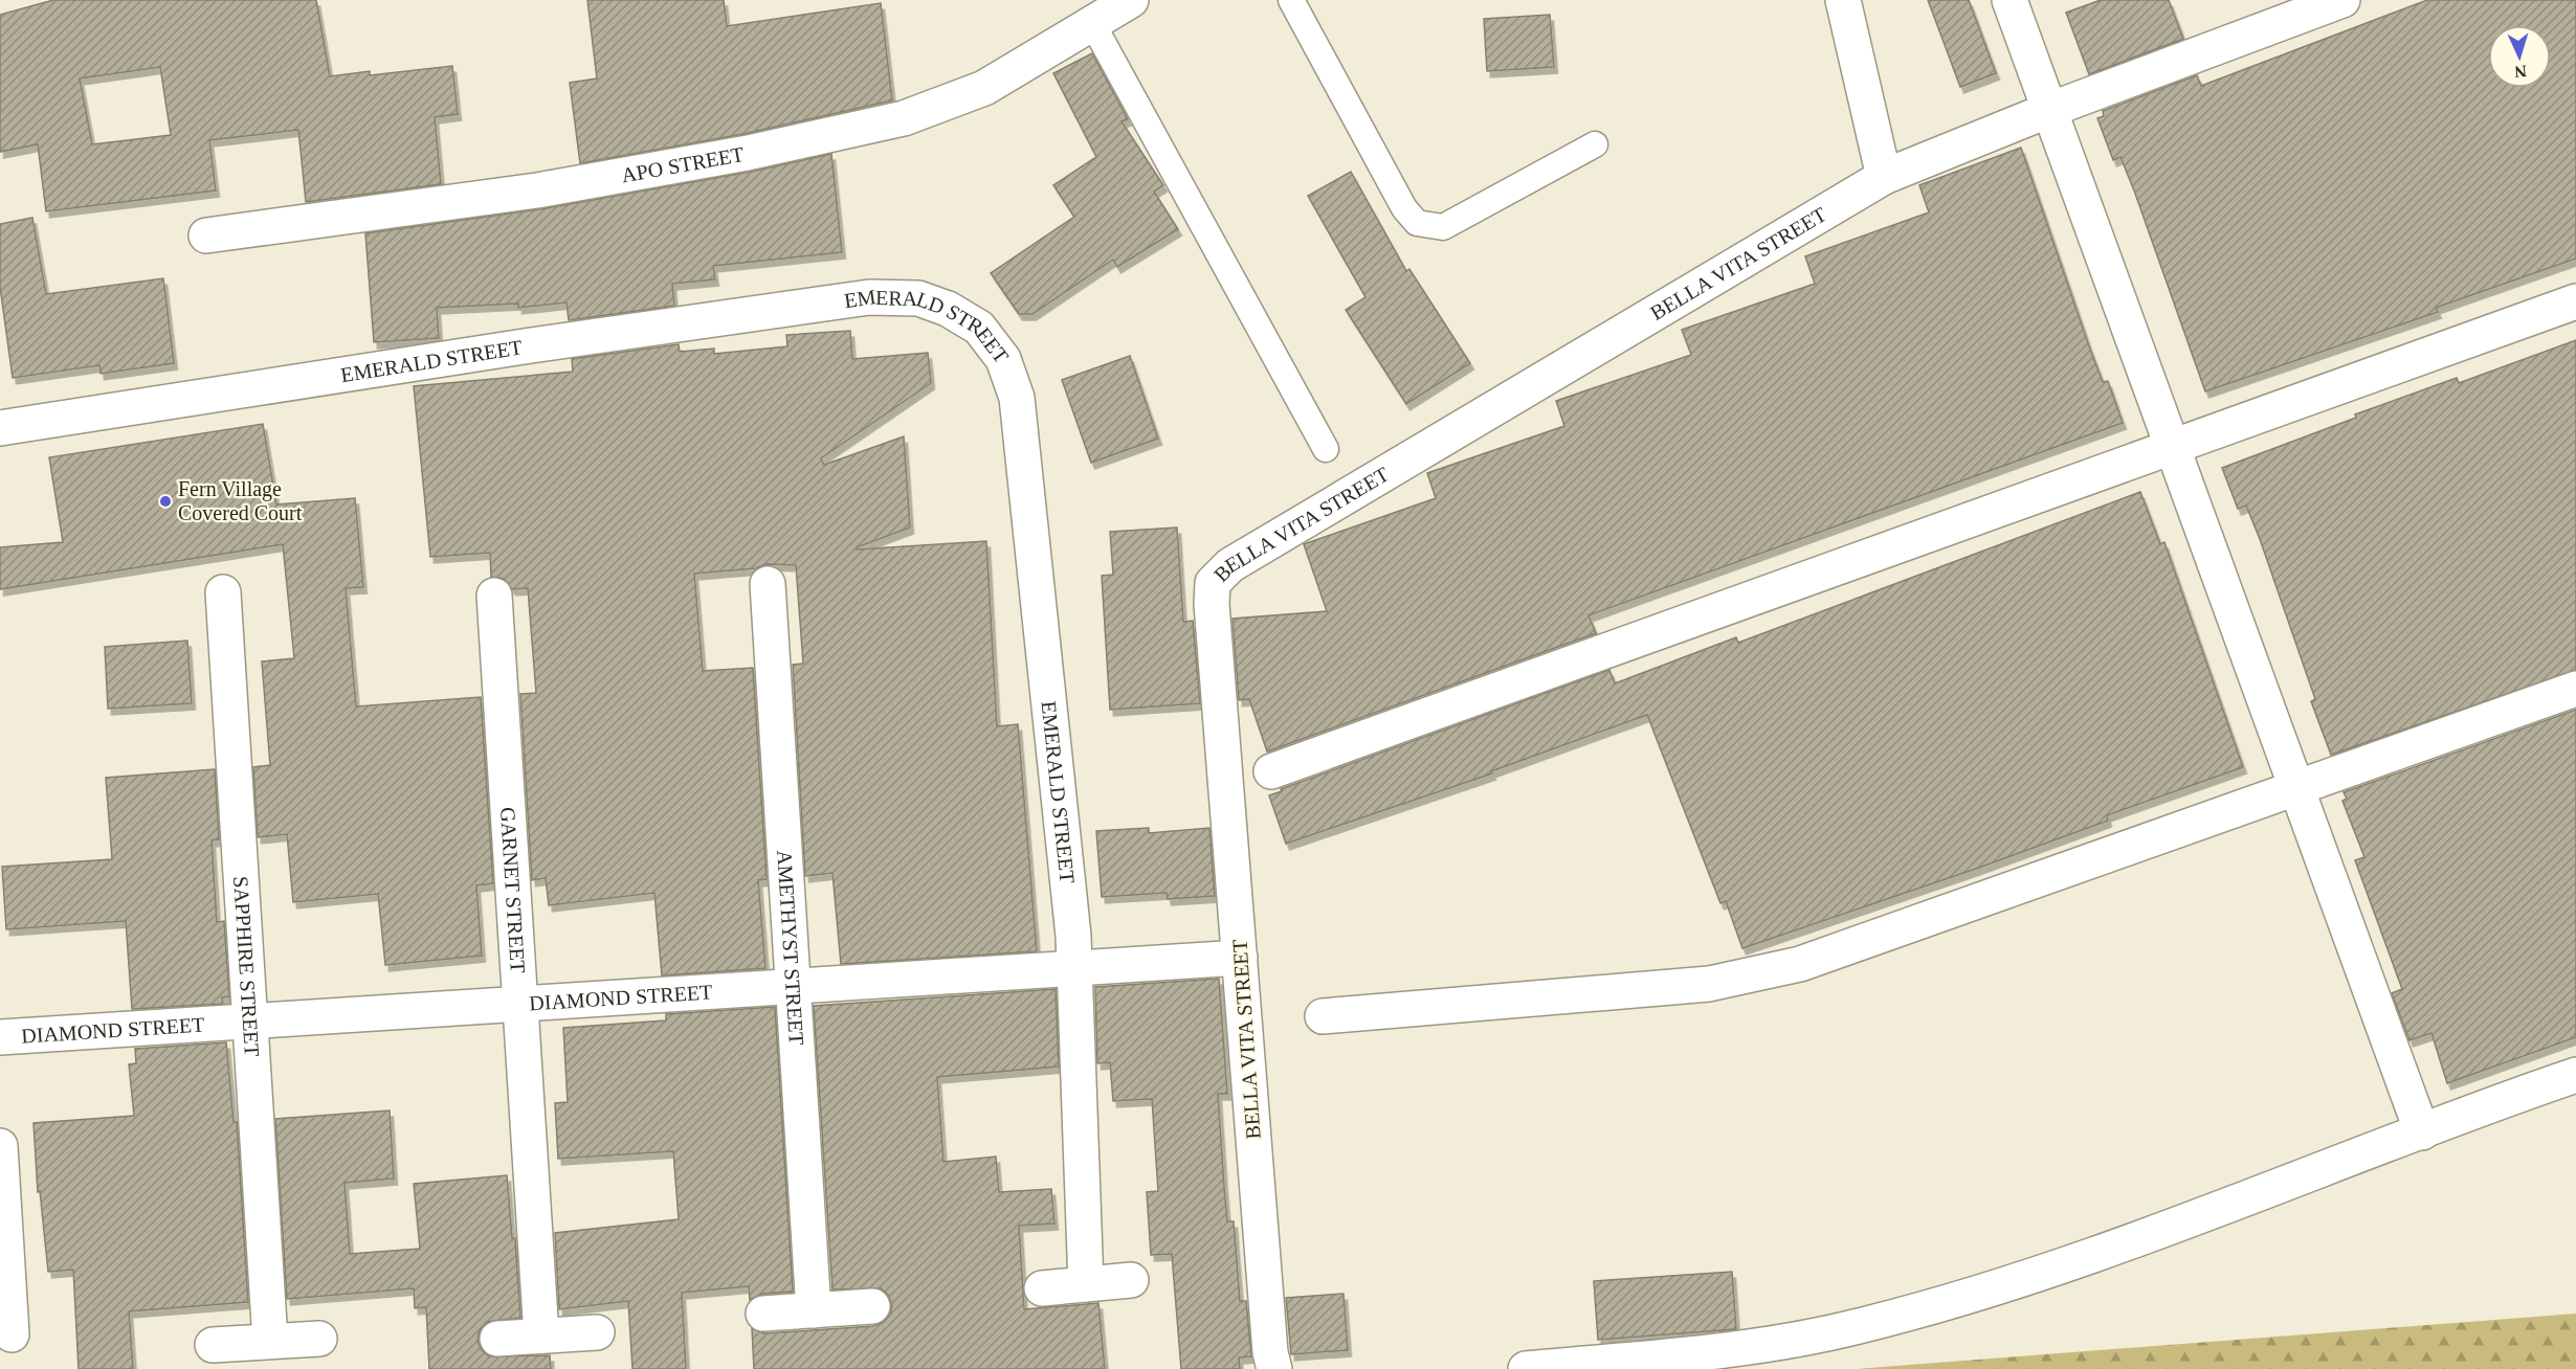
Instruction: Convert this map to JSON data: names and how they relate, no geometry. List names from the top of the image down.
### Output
{
  "streets": {
    "street": [
      "APO STREET",
      "BELLA VITA STREET",
      "EMERALD STREET",
      "GARNET STREET",
      "AMETHYST STREET",
      "SAPPHIRE STREET",
      "DIAMOND STREET"
    ]
  },
  "crossings": [
    ["BELLA VITA STREET", "DIAMOND STREET"],
    ["EMERALD STREET", "DIAMOND STREET"],
    ["GARNET STREET", "DIAMOND STREET"],
    ["AMETHYST STREET", "DIAMOND STREET"],
    ["SAPPHIRE STREET", "DIAMOND STREET"]
  ],
  "places": ["Fern Village Covered Court"],
  "north": "bottom"
}
